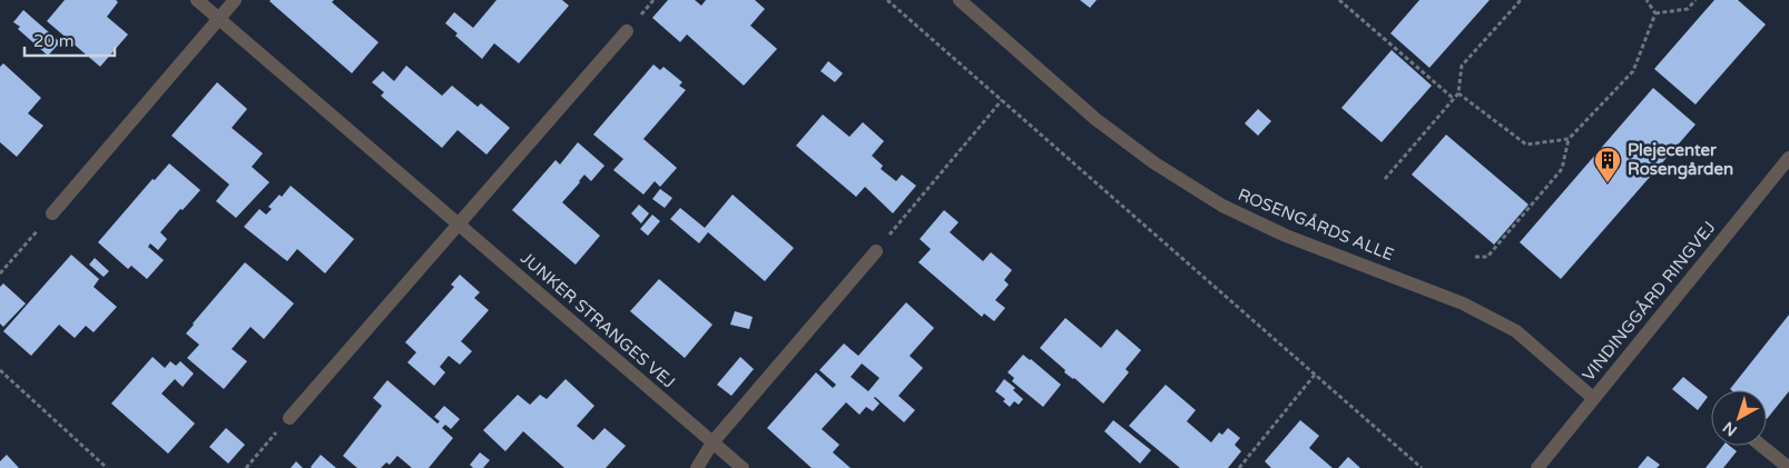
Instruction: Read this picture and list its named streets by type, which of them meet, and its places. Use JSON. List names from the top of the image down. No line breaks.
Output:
{"streets":{"street":["ROSENGÅRDS ALLE","VINDINGGÅRD RINGVEJ","JUNKER STRANGES VEJ"]},"crossings":[["ROSENGÅRDS ALLE","VINDINGGÅRD RINGVEJ"]],"places":{"building":["Plejecenter Rosengården"]},"scale_bar":"20 m","north":"bottom left"}
